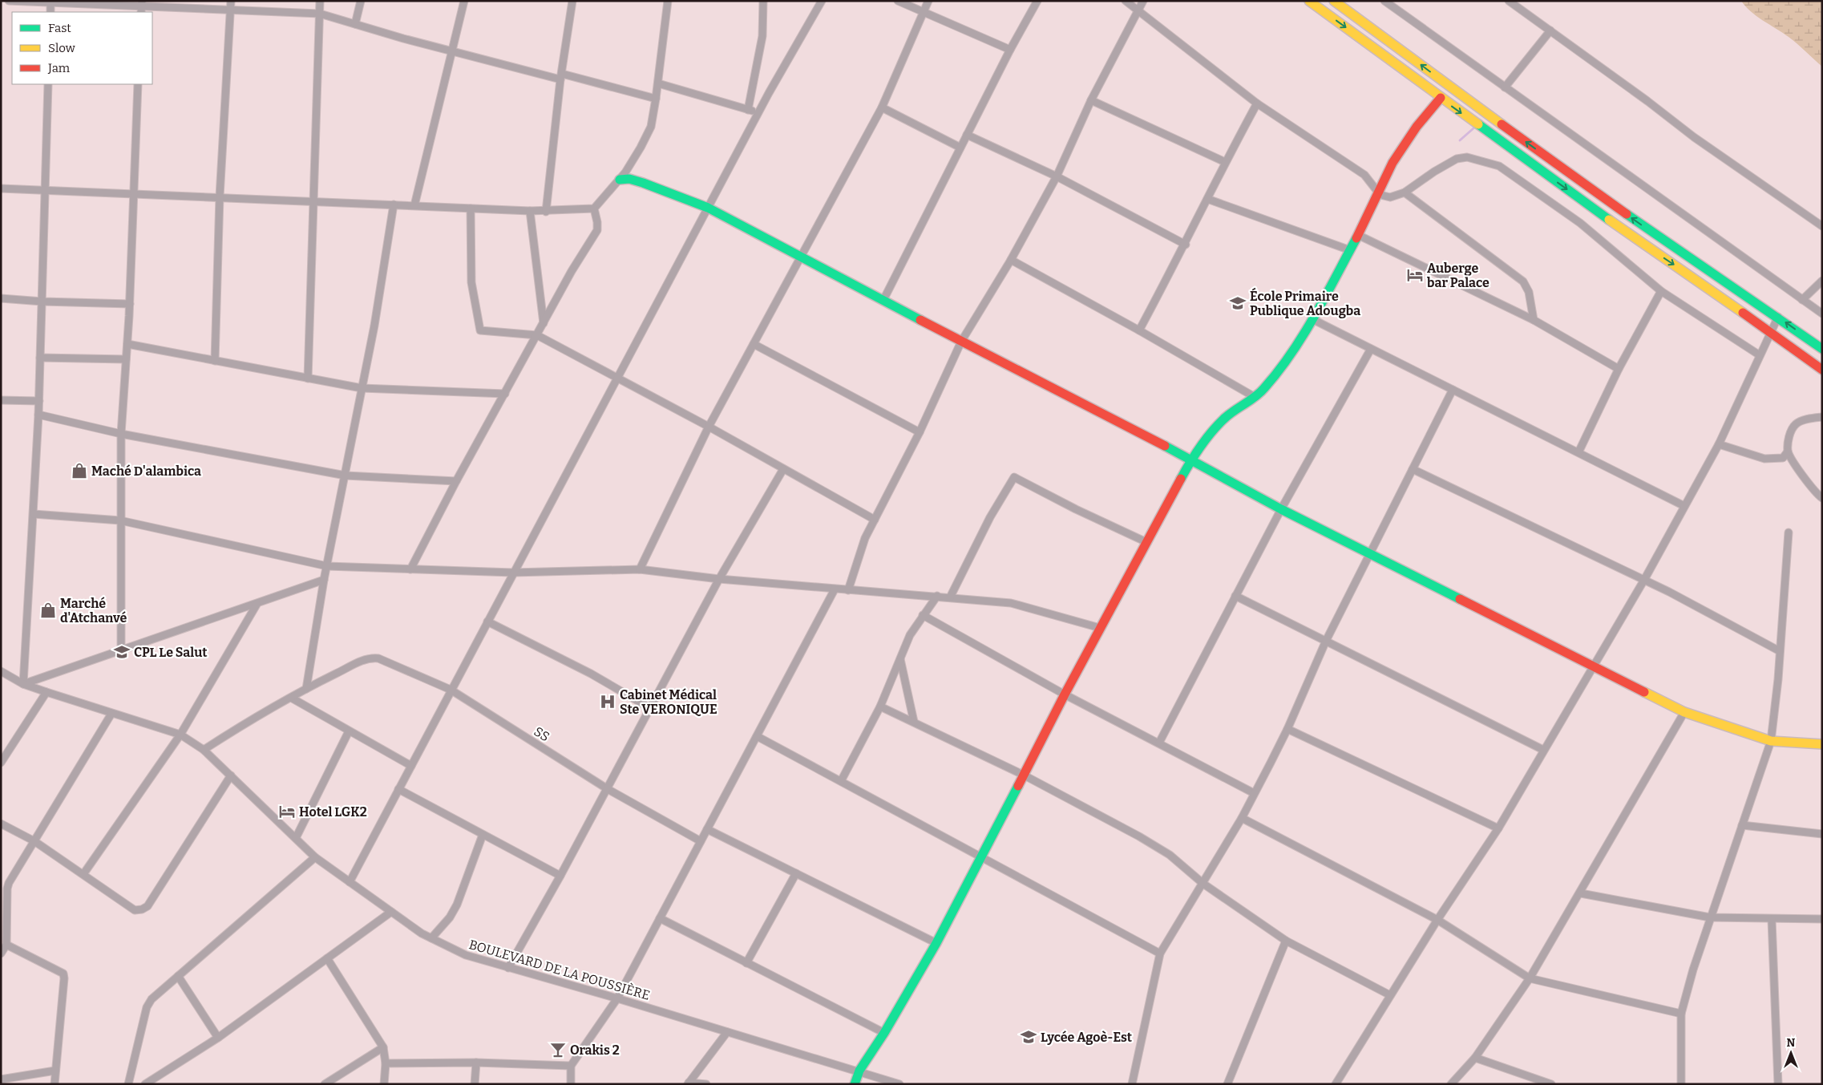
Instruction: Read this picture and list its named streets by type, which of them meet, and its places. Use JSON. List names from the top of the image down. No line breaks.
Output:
{"streets":{"street":["SS","BOULEVARD DE LA POUSSIÈRE"]},"places":{"hotel":["Auberge bar Palace","Hotel LGK2"],"school or university":["École Primaire Publique Adougba","CPL Le Salut","Lycée Agoè-Est"],"shop":["Maché D'alambica","Marché d'Atchanvé"],"hospital":["Cabinet Médical Ste VERONIQUE"],"bar":["Orakis 2"]},"legend":["Fast","Slow","Jam"],"north":"top"}
